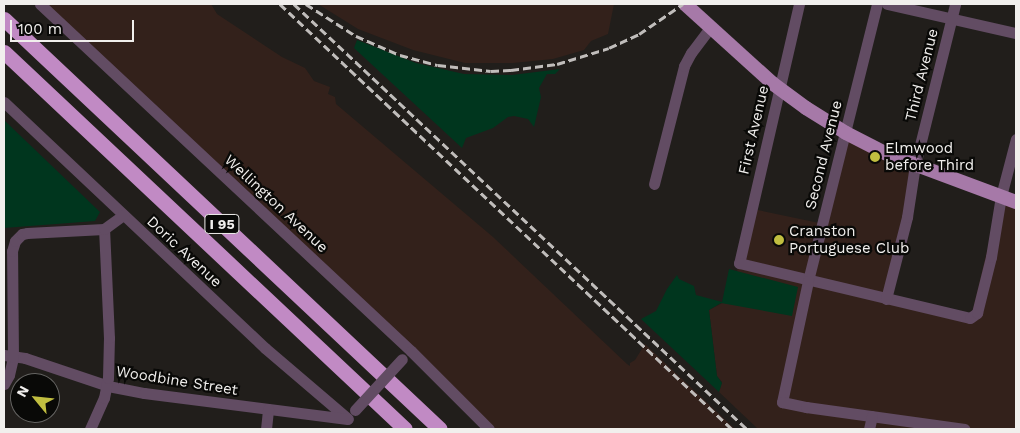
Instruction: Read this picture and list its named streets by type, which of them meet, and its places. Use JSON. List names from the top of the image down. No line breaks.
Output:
{"streets":{"highway":["I 95"],"street":["Third Avenue","First Avenue","Second Avenue","Wellington Avenue","Doric Avenue","Woodbine Street"]},"crossings":[["First Avenue","Second Avenue"],["Doric Avenue","Woodbine Street"]],"places":["Elmwood before Third","Cranston Portuguese Club"],"scale_bar":"100 m","north":"top left"}
